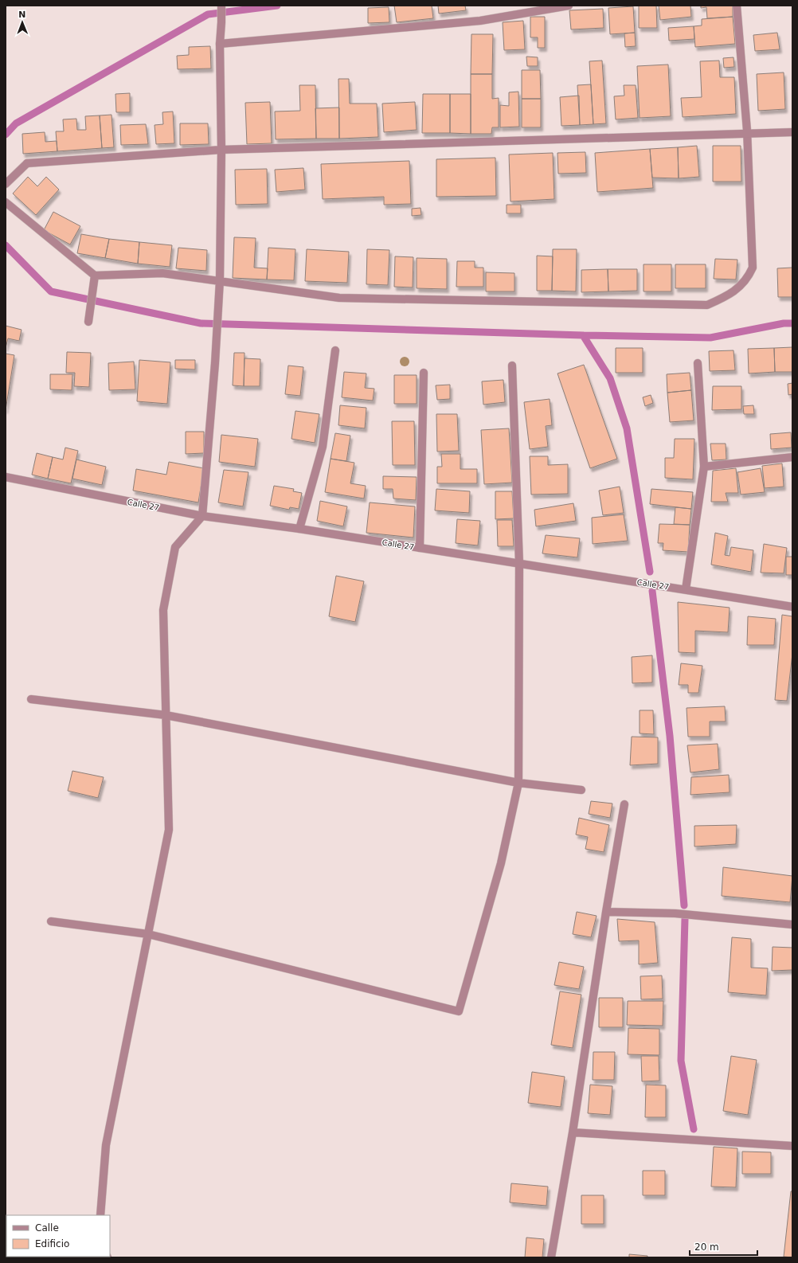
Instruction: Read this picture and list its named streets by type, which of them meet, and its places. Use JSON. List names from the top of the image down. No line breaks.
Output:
{"streets":{"street":["Calle 27"]},"legend":["Calle","Edificio"],"scale_bar":"20 m","north":"top"}
